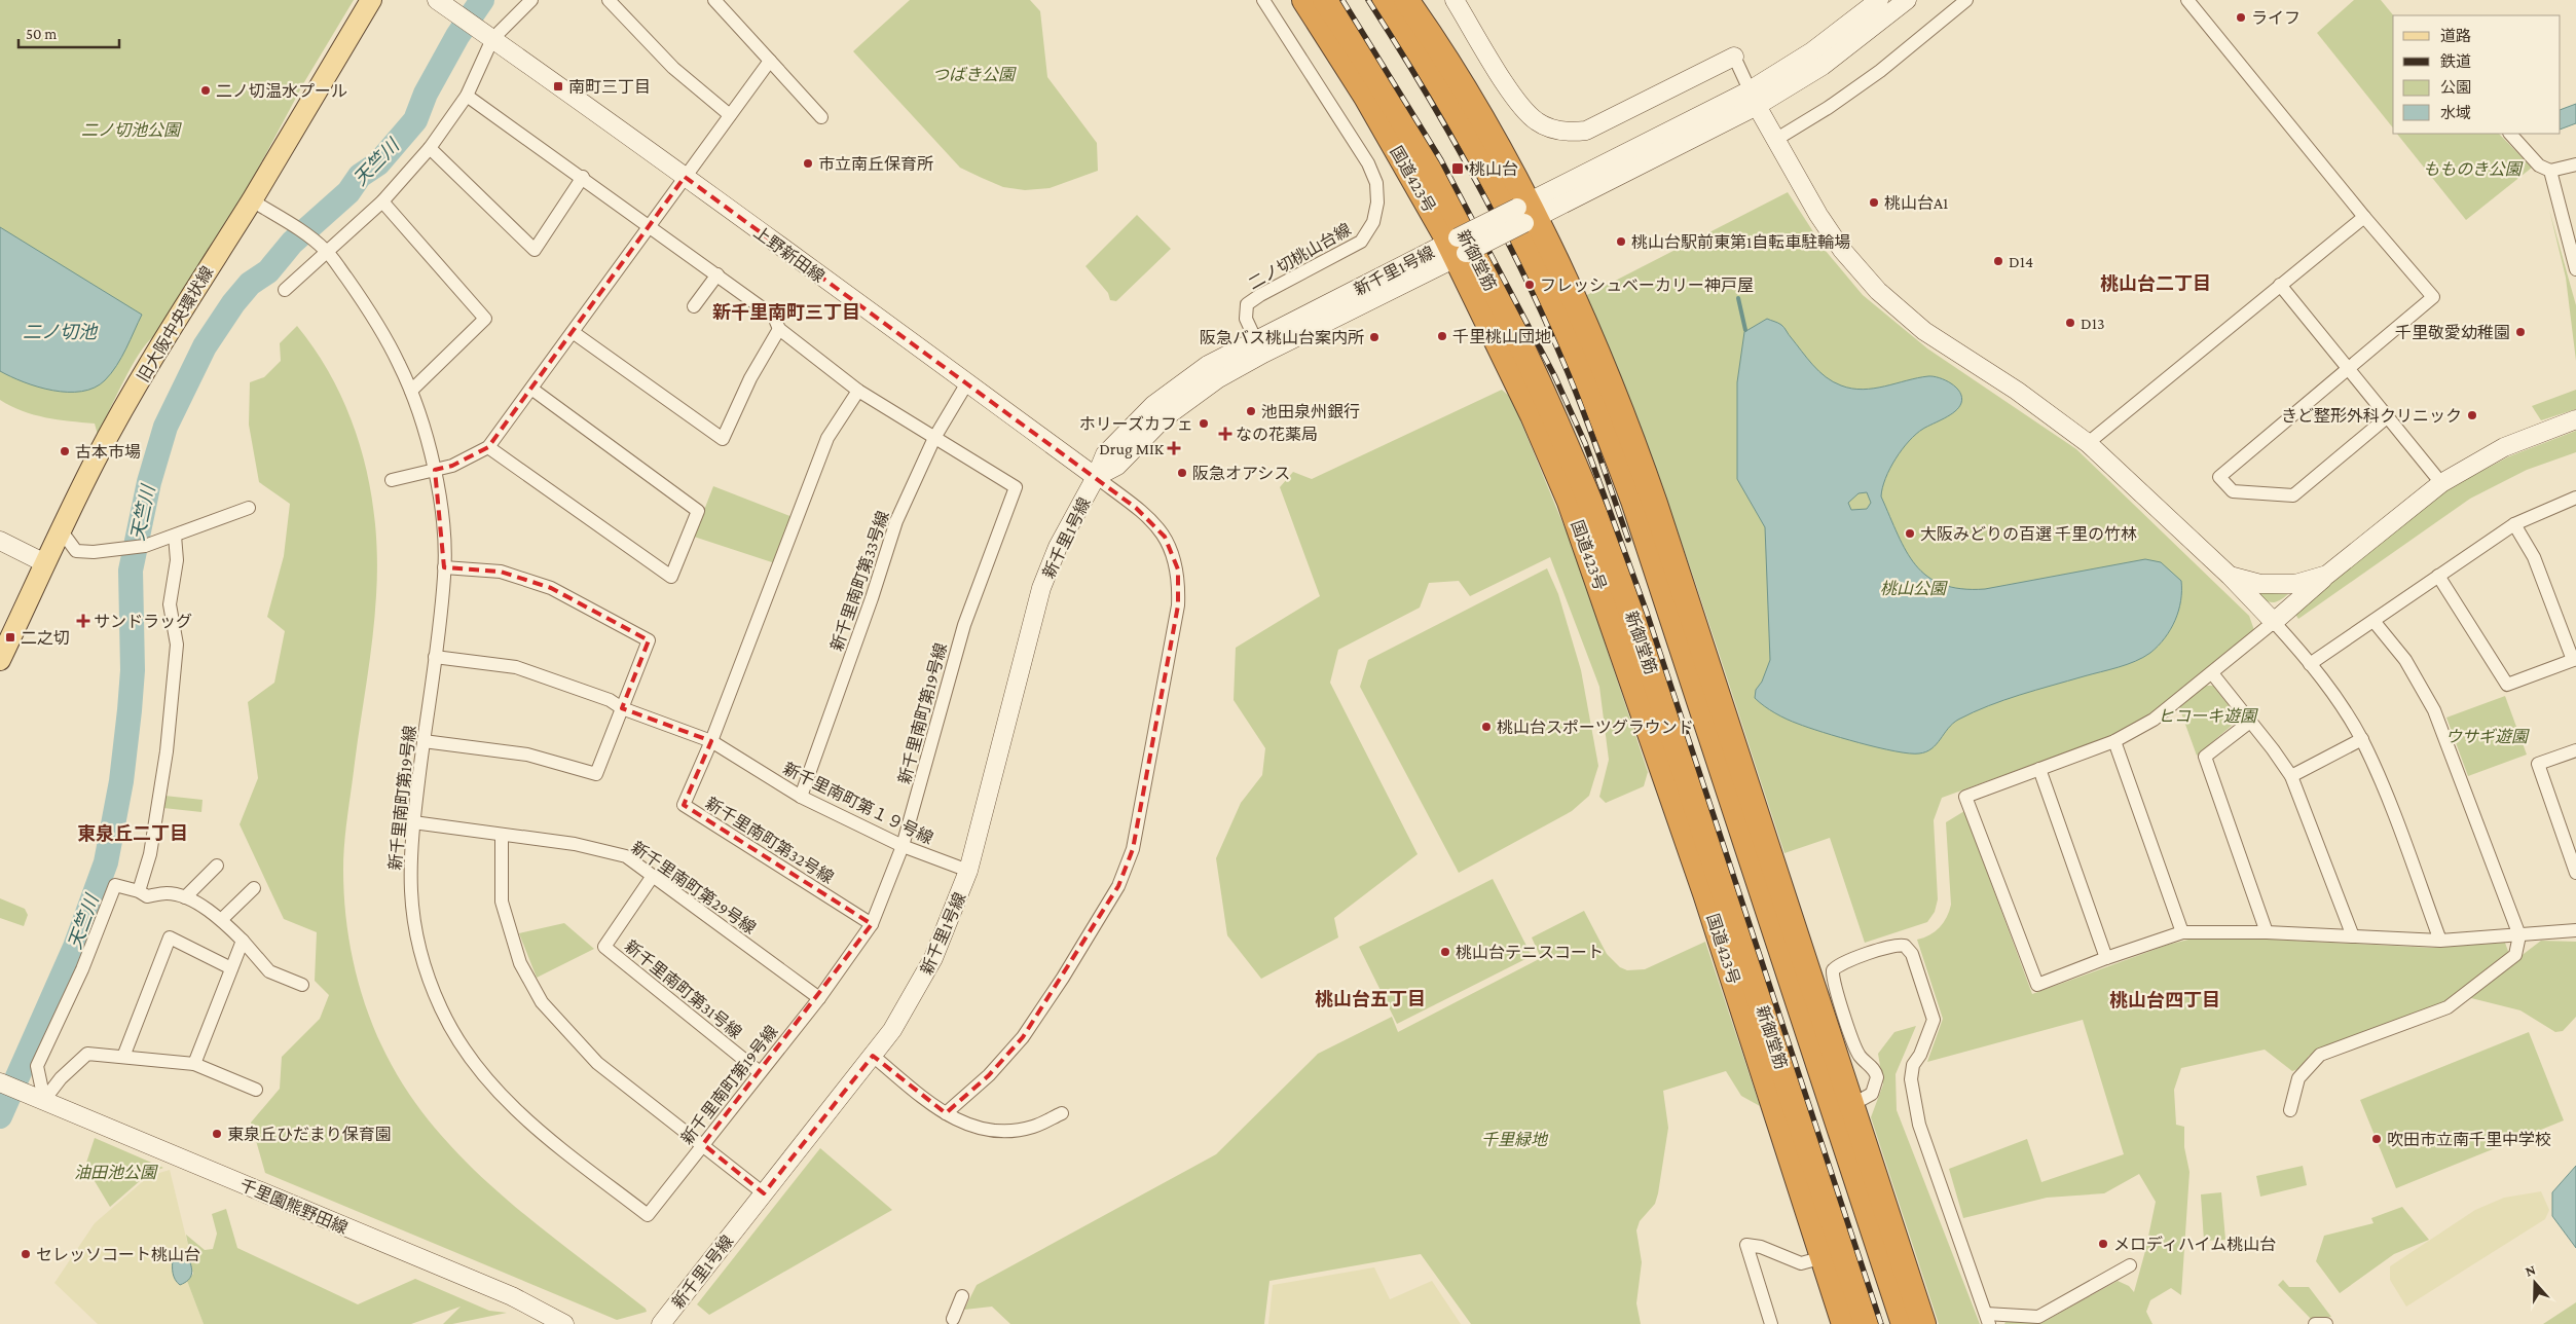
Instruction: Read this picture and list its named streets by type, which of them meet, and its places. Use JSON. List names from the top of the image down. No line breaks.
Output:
{"streets":{"highway":["国道423号","新御堂筋"],"main road":["旧大阪中央環状線"],"street":["上野新田線","二ノ切桃山台線","新千里1号線","新千里南町第33号線","新千里南町第19号線","新千里南町第１９号線","新千里南町第32号線","新千里南町第29号線","新千里南町第31号線","千里園熊野田線"]},"crossings":[["国道423号","新千里1号線"],["上野新田線","新千里1号線"],["上野新田線","新千里南町第33号線"],["二ノ切桃山台線","新千里1号線"],["新千里1号線","新千里南町第１９号線"],["新千里南町第33号線","新千里南町第19号線"],["新千里南町第33号線","新千里南町第１９号線"],["新千里南町第19号線","新千里南町第１９号線"],["新千里南町第19号線","新千里南町第32号線"],["新千里南町第19号線","新千里南町第29号線"],["新千里南町第19号線","新千里南町第31号線"],["新千里南町第１９号線","新千里南町第32号線"],["新千里南町第29号線","新千里南町第31号線"]],"districts":["桃山台二丁目","新千里南町三丁目","東泉丘二丁目","桃山台五丁目","桃山台四丁目"],"water":["天竺川","二ノ切池"],"parks":["つばき公園","二ノ切池公園","もものき公園","桃山公園","ヒコーキ遊園","ウサギ遊園","千里緑地","油田池公園"],"places":{"other":["ライフ","二ノ切温水プール","市立南丘保育所","桃山台A1","桃山台駅前東第1自転車駐輪場","D14","フレッシュベーカリー神戸屋","D13","千里敬愛幼稚園","千里桃山団地","阪急バス桃山台案内所","池田泉州銀行","きど整形外科クリニック","ホリーズカフェ","古本市場","阪急オアシス","大阪みどりの百選 千里の竹林","桃山台スポーツグラウンド","桃山台テニスコート","東泉丘ひだまり保育園","吹田市立南千里中学校","メロディハイム桃山台","セレッソコート桃山台"],"transit":["南町三丁目","桃山台","二之切"],"health":["なの花薬局","Drug MIK","サンドラッグ"]},"legend":["道路","鉄道","公園","水域"],"scale_bar":"50 m","north":"top"}
